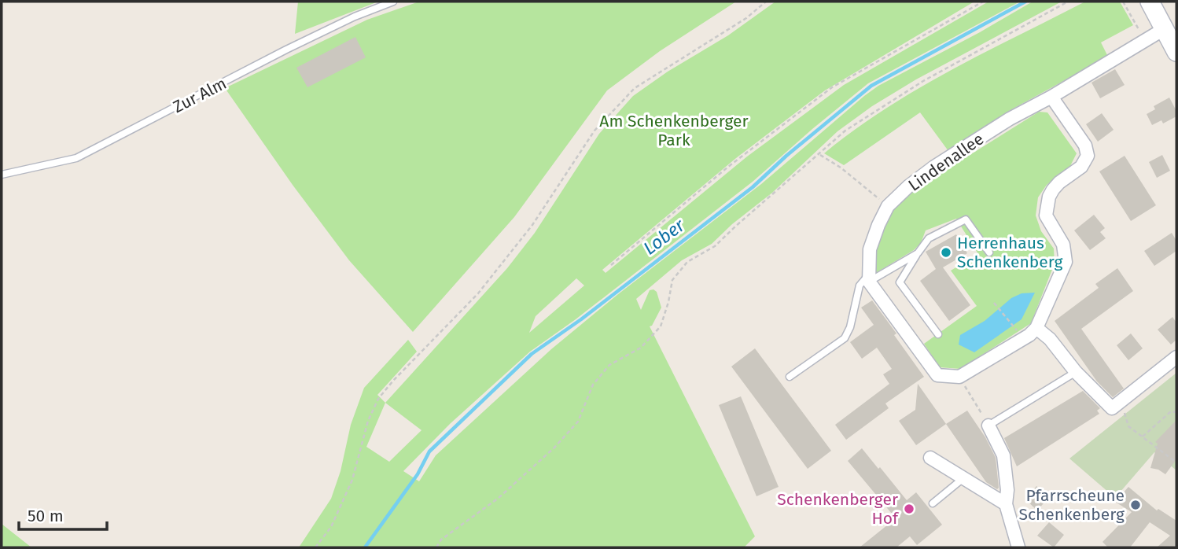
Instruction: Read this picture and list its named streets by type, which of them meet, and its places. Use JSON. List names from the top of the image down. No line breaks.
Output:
{"streets":{"street":["Lindenallee"],"lane":["Zur Alm"]},"water":["Lober"],"parks":["Am Schenkenberger Park"],"places":["Herrenhaus Schenkenberg","Pfarrscheune Schenkenberg","Schenkenberger Hof"],"scale_bar":"50 m"}
